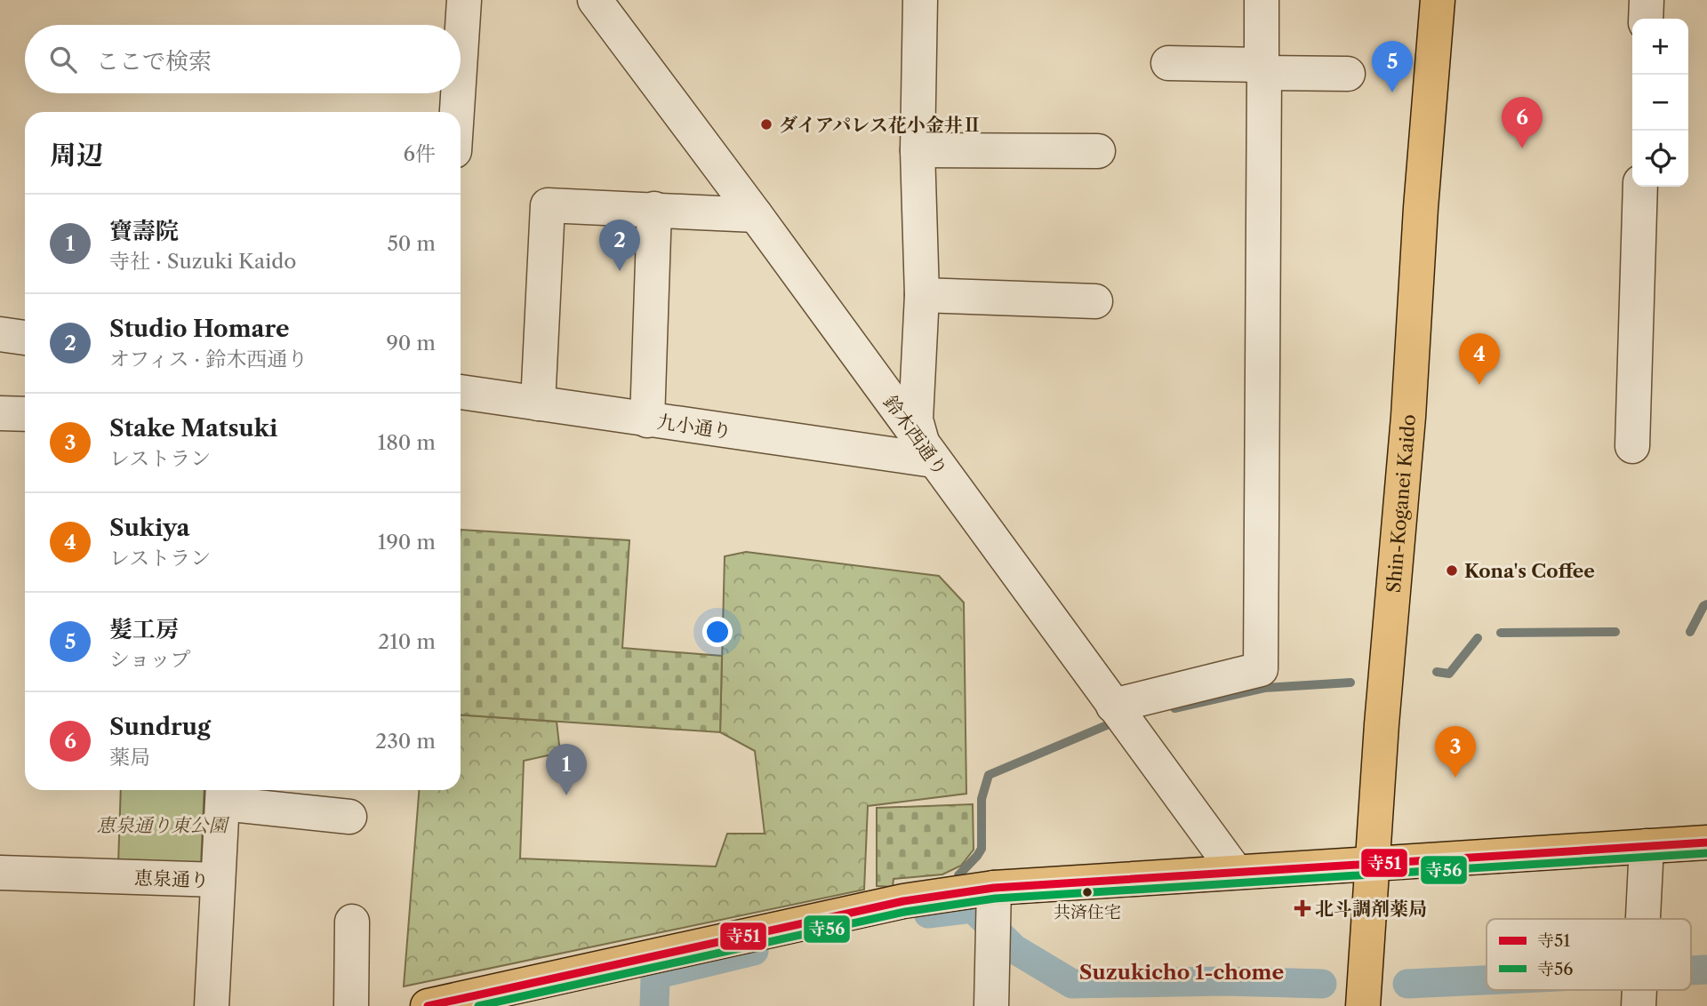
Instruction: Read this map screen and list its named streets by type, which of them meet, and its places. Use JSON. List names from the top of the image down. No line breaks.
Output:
{"streets":{"main road":["Shin-Koganei Kaido"],"street":["九小通り","鈴木西通り","恵泉通り"]},"crossings":[["九小通り","鈴木西通り"]],"districts":["Suzukicho 1-chome"],"parks":["恵泉通り東公園"],"places":{"other":["ダイアパレス花小金井Ⅱ","Kona's Coffee","共済住宅"],"health":["北斗調剤薬局"]},"lines":["transit line 寺51","transit line 寺56"],"legend":["寺51","寺56"],"page":{"map_buttons":["+","−"],"search":"ここで検索","pins":["5","6","2","4","3","1"],"heading":["周辺","6件"],"list":[{"mark":"1","name":"寶壽院","note":"寺社 · Suzuki Kaido","value":"50 m"},{"mark":"2","name":"Studio Homare","note":"オフィス · 鈴木西通り","value":"90 m"},{"mark":"3","name":"Stake Matsuki","note":"レストラン","value":"180 m"},{"mark":"4","name":"Sukiya","note":"レストラン","value":"190 m"},{"mark":"5","name":"髪工房","note":"ショップ","value":"210 m"},{"mark":"6","name":"Sundrug","note":"薬局","value":"230 m"}]}}
